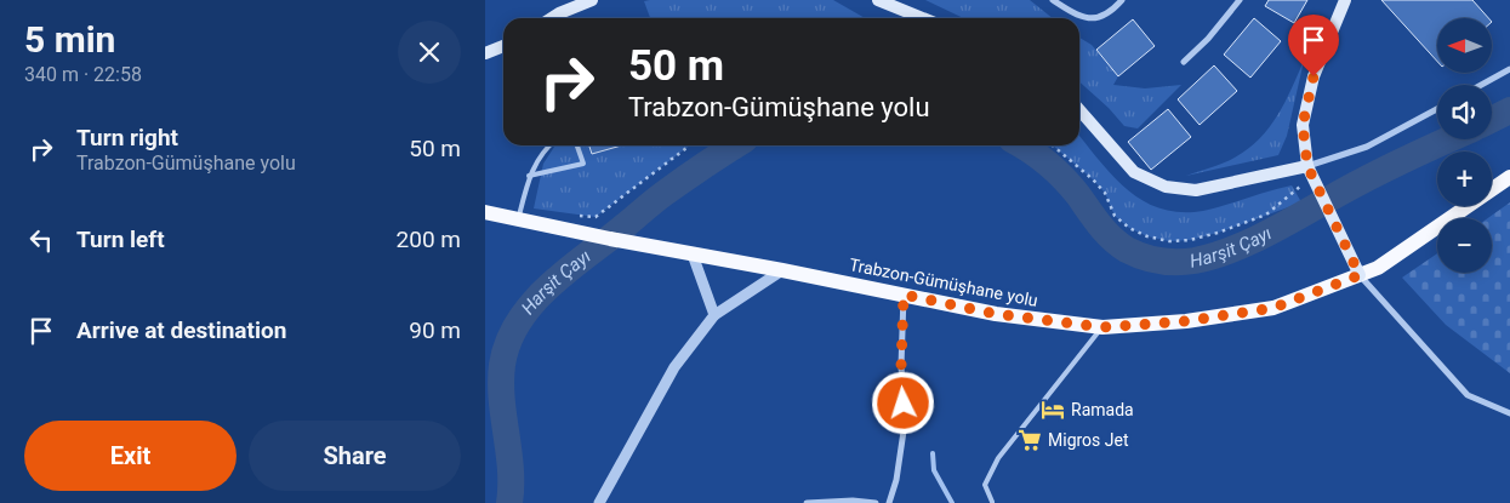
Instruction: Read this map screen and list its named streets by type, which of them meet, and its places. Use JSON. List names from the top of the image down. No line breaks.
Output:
{"streets":{"main road":["Trabzon-Gümüşhane yolu"]},"water":["Harşit Çayı"],"places":{"hotel":["Ramada"],"supermarket":["Migros Jet"]},"north":"left","page":{"heading":["5 min","340 m · 22:58"],"map_buttons":["+","−"],"turn":["50 m","Trabzon-Gümüşhane yolu"],"list":[{"name":"Turn right","note":"Trabzon-Gümüşhane yolu","value":"50 m"},{"name":"Turn left","value":"200 m"},{"name":"Arrive at destination","value":"90 m"}],"buttons":["Exit","Share"]}}
